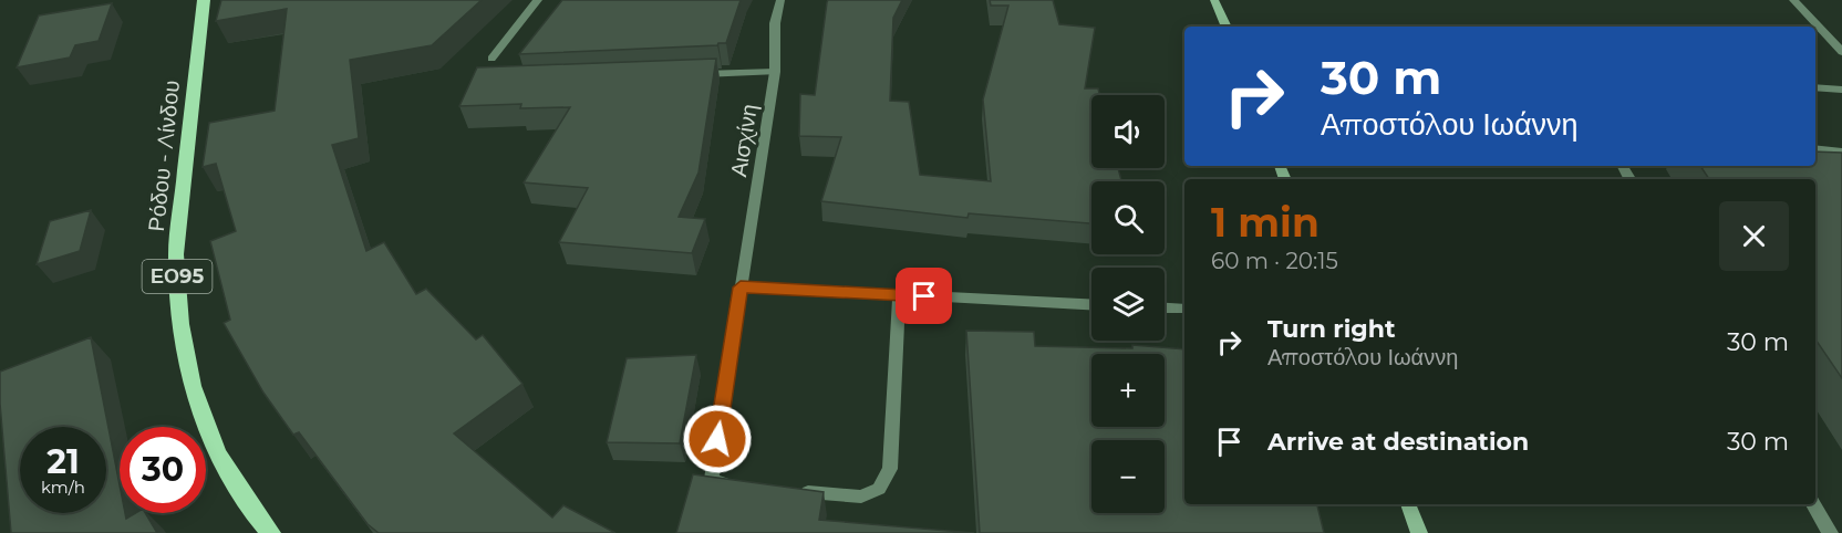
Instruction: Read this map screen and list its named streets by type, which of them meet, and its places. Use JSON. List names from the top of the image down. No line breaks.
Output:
{"streets":{"main road":["Ρόδου - Λίνδου","ΕΟ95"],"street":["Αισχίνη"]},"page":{"turn":["30 m","Αποστόλου Ιωάννη"],"map_buttons":["+","−"],"heading":["1 min","60 m · 20:15"],"list":[{"name":"Turn right","note":"Αποστόλου Ιωάννη","value":"30 m"},{"name":"Arrive at destination","value":"30 m"}],"speed":"21 km/h","limit":"30"}}
